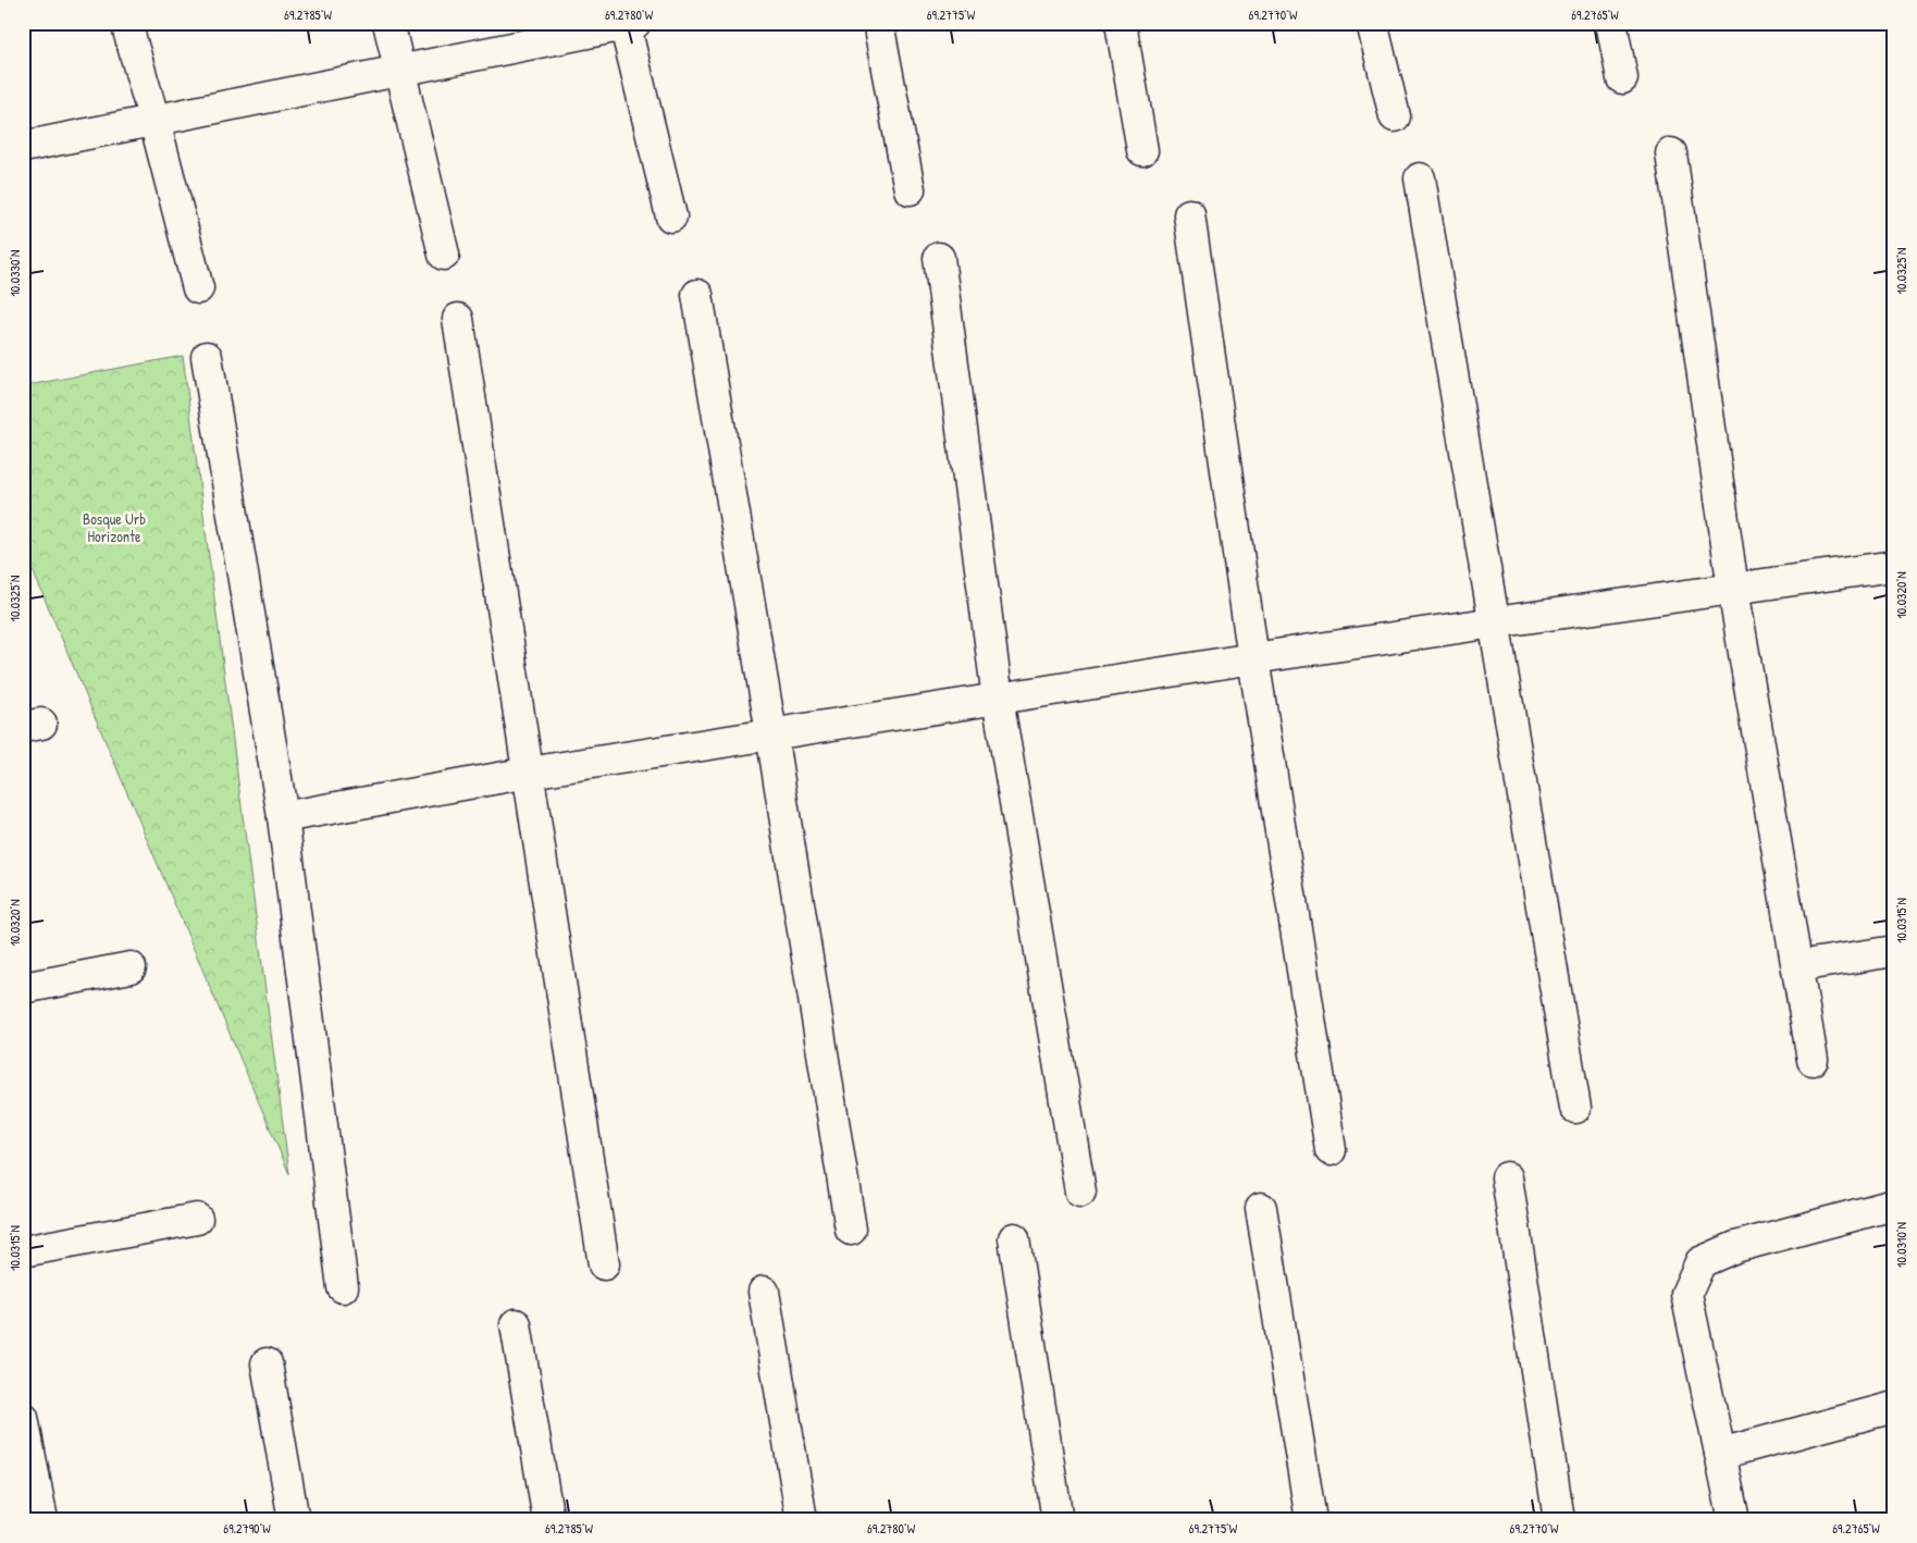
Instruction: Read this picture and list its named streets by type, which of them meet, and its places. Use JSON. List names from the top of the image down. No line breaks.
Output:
{"parks":["Bosque Urb Horizonte"],"coordinates":["69.2785°W","69.2780°W","69.2775°W","69.2770°W","69.2765°W","10.0325°N","10.0330°N","10.0320°N","10.0315°N","10.0310°N","69.2790°W"]}
